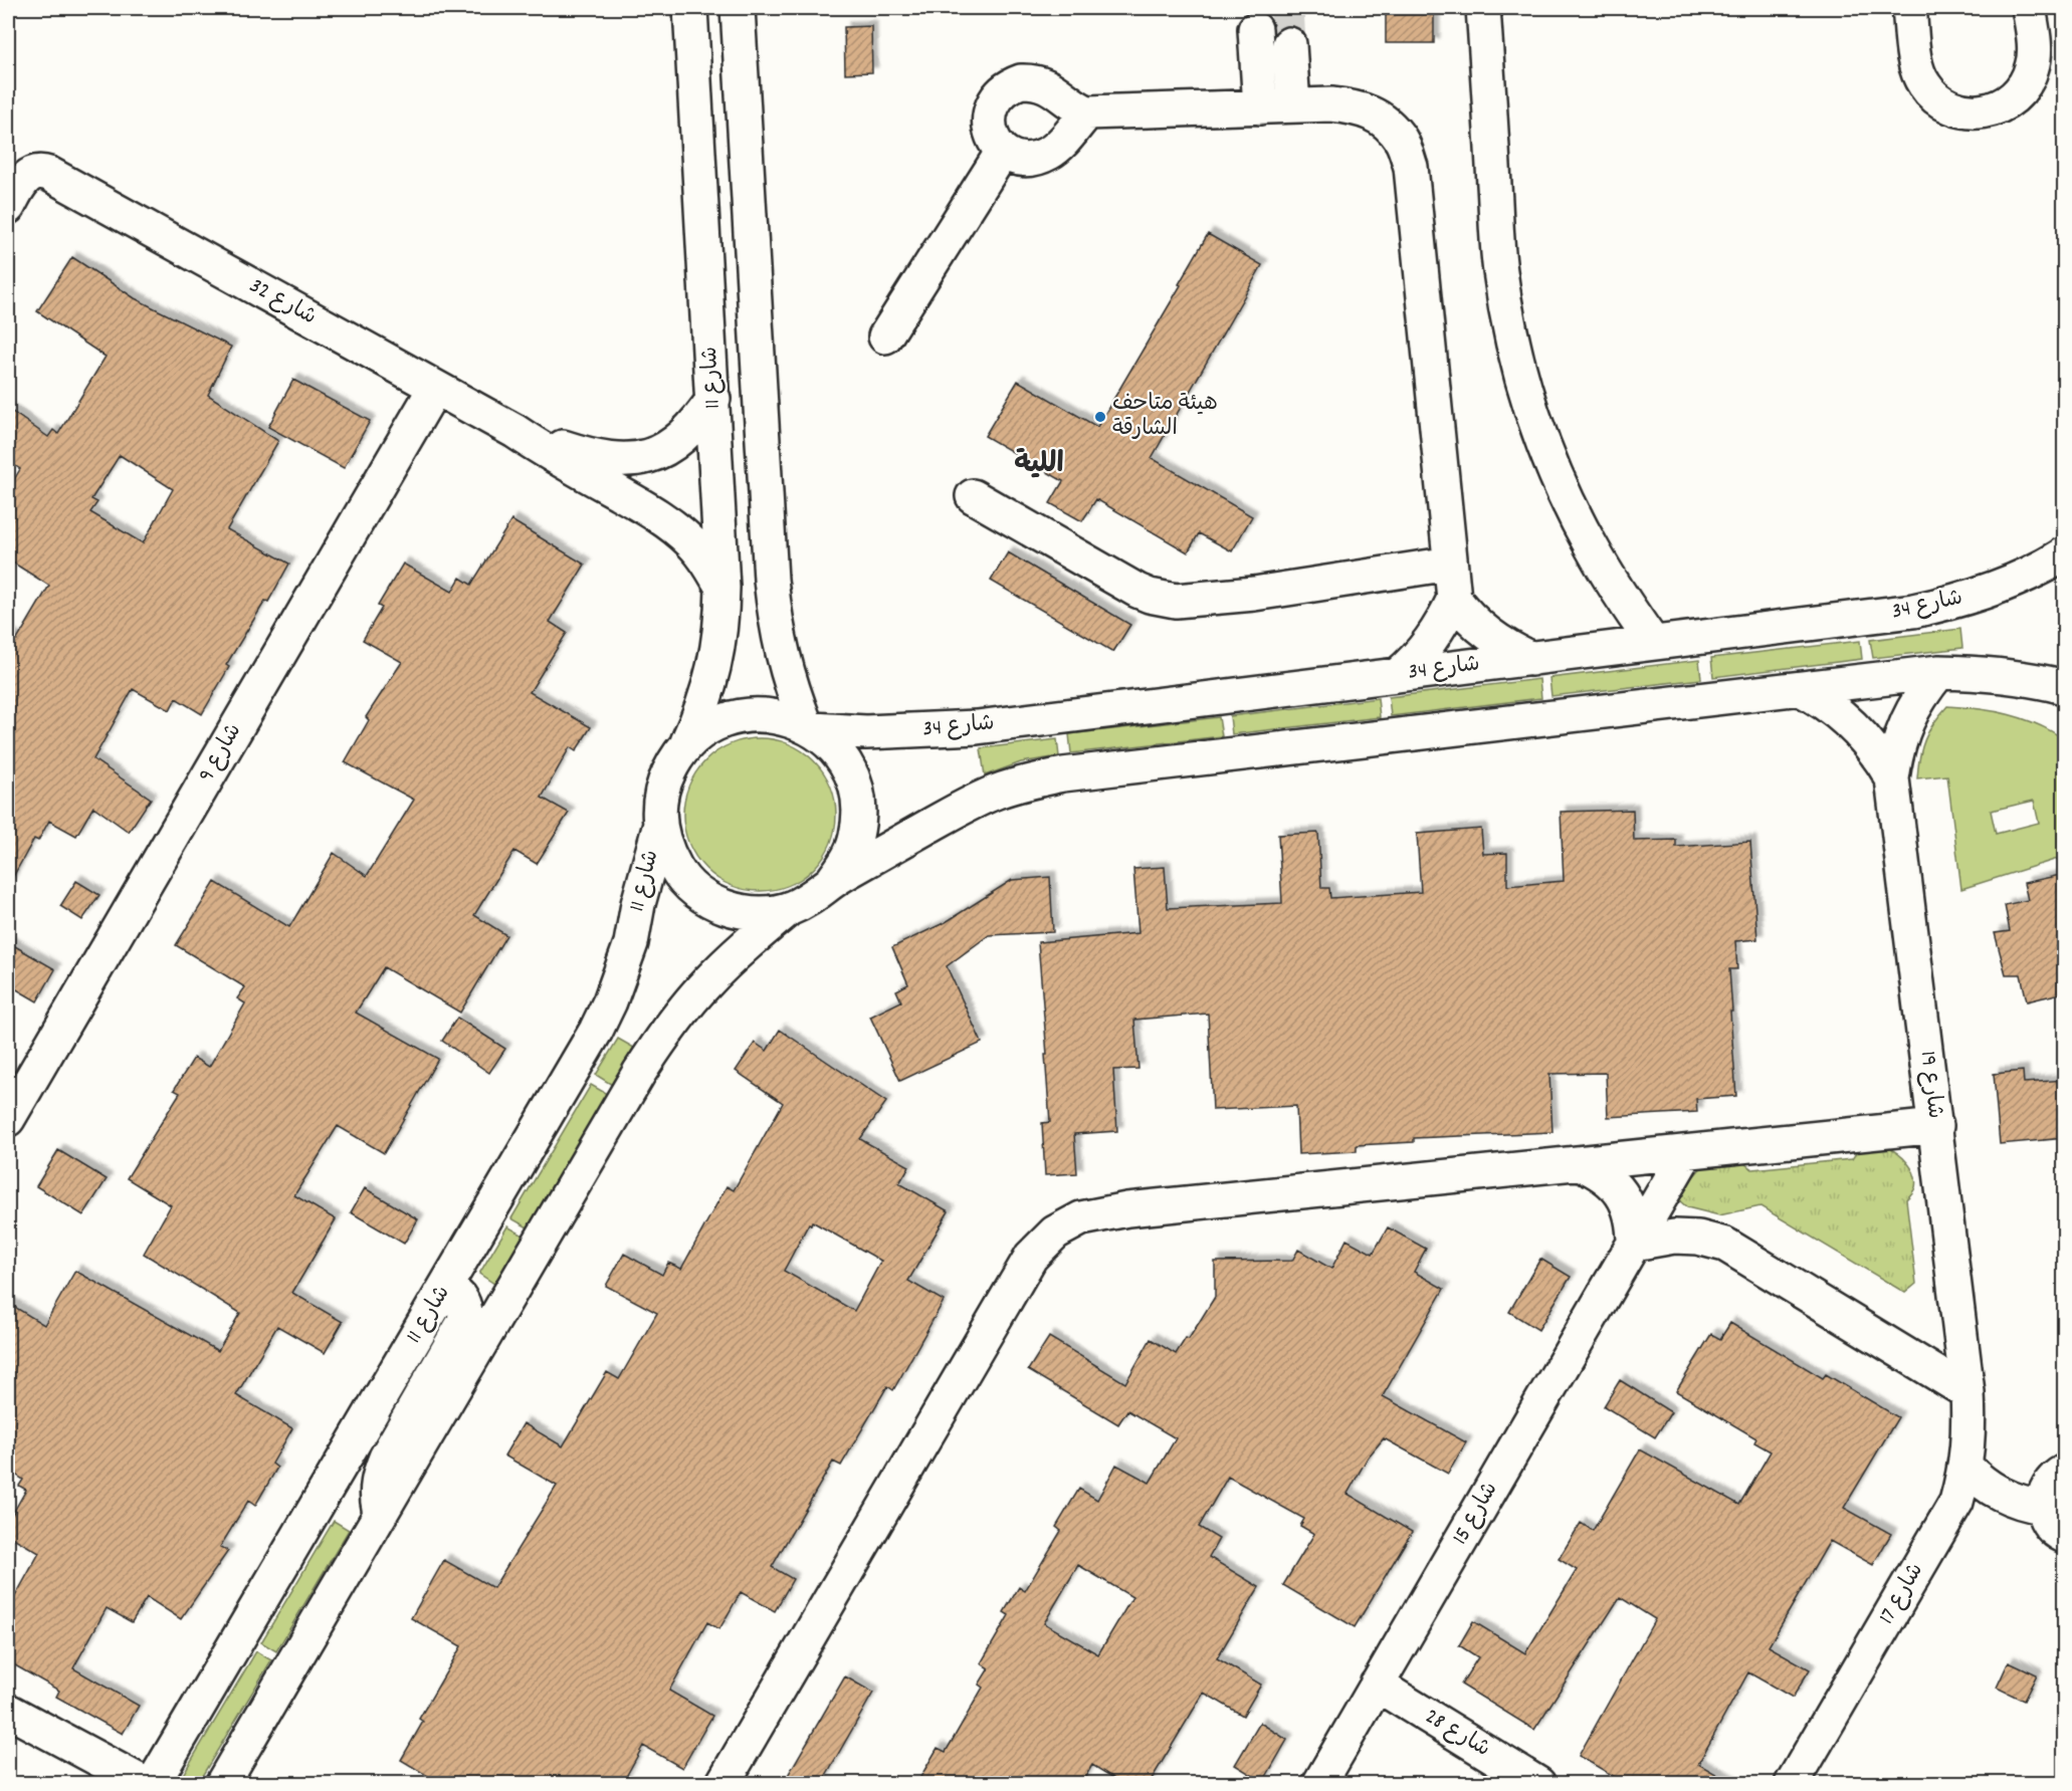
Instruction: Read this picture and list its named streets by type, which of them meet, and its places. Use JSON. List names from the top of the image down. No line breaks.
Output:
{"streets":{"street":["شارع 32","شارع 11","شارع 34","شارع 9","شارع 19","شارع 15","شارع 17","شارع 28"]},"crossings":[["شارع 32","شارع 11"],["شارع 32","شارع 9"],["شارع 11","شارع 34"],["شارع 19","شارع 17"],["شارع 15","شارع 28"]],"districts":["اللية"],"places":["هيئة متاحف الشارقة"]}
